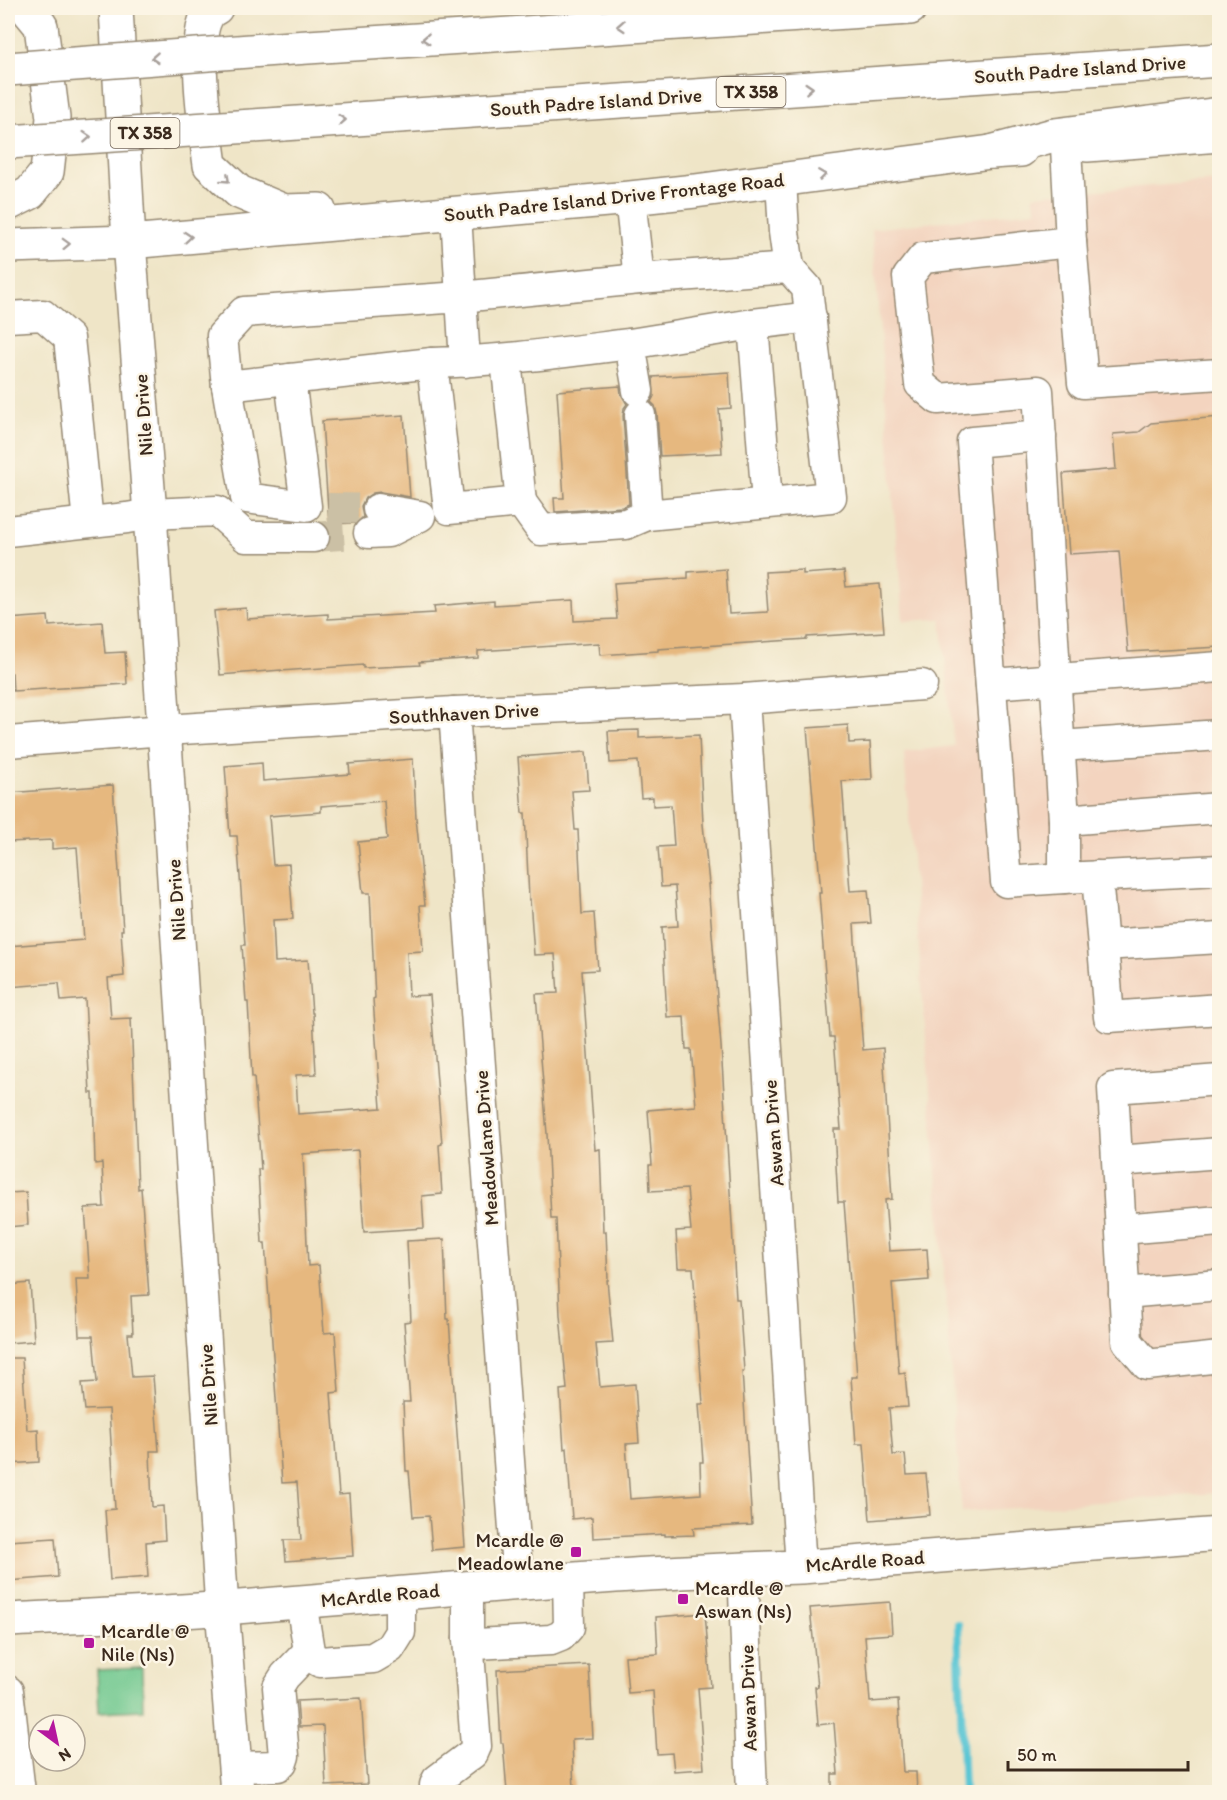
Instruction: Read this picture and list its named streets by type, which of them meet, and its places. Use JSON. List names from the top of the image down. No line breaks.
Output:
{"streets":{"main road":["South Padre Island Drive","TX 358","South Padre Island Drive Frontage Road","Nile Drive","McArdle Road"],"street":["Southhaven Drive","Aswan Drive","Meadowlane Drive"]},"crossings":[["South Padre Island Drive Frontage Road","Nile Drive"],["Nile Drive","Southhaven Drive"],["Nile Drive","McArdle Road"],["Southhaven Drive","Aswan Drive"],["Southhaven Drive","Meadowlane Drive"],["Aswan Drive","McArdle Road"],["Meadowlane Drive","McArdle Road"]],"places":{"transit":["Mcardle @ Meadowlane","Mcardle @ Aswan (Ns)","Mcardle @ Nile (Ns)"]},"scale_bar":"50 m","north":"bottom right"}
